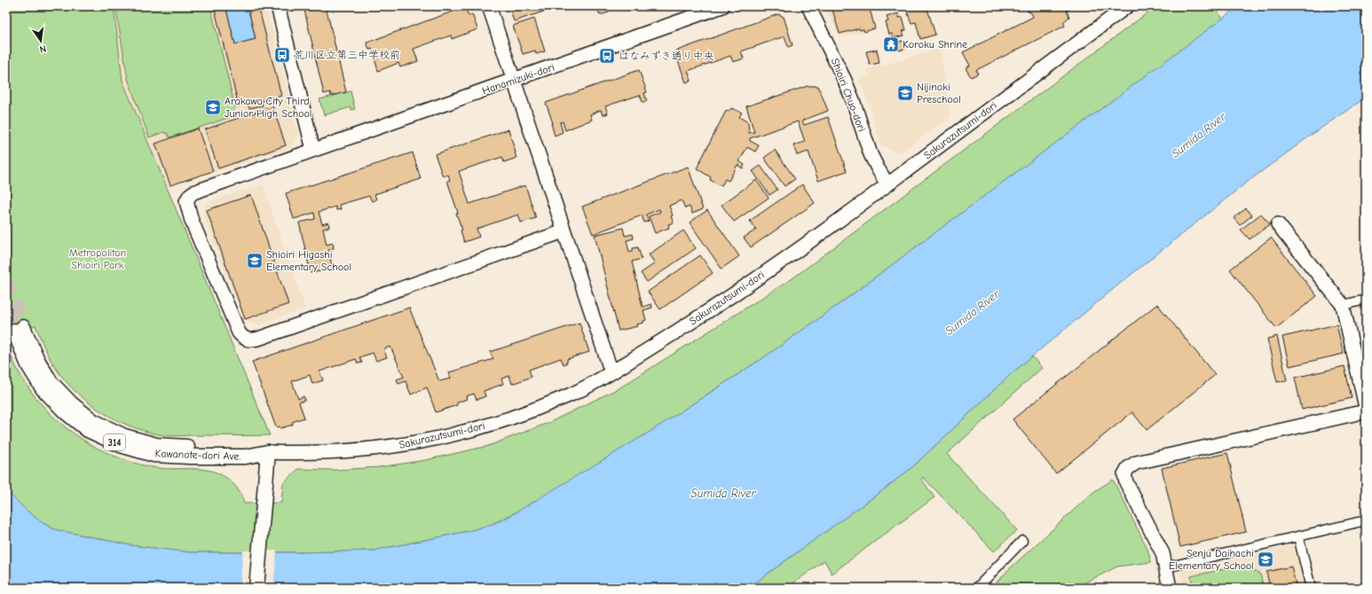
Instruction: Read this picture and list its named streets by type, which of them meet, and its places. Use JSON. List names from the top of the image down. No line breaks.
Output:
{"streets":{"main road":["314","Kawanote-dori Ave."],"street":["Hanamizuki-dori","Shioiri Chuo-dori","Sakurazutsumi-dori"]},"crossings":[["Shioiri Chuo-dori","Sakurazutsumi-dori"],["Sakurazutsumi-dori","Kawanote-dori Ave."]],"water":["Sumida River"],"parks":["Metropolitan Shioiri Park"],"places":{"temple":["Koroku Shrine"],"bus stop":["荒川区立第三中学校前","はなみずき通り中央"],"school or university":["Nijinoki Preschool","Arakawa City Third Junior High School","Shioiri Higashi Elementary School","Senju Daihachi Elementary School"]},"north":"bottom"}
